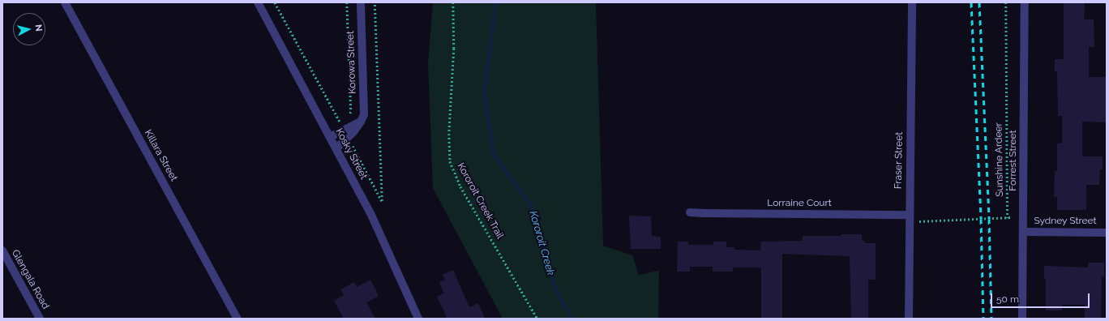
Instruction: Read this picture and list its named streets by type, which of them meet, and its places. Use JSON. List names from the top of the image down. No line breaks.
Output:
{"streets":{"street":["Korowa Street","Kosky Street","Killara Street","Fraser Street","Forrest Street","Lorraine Court","Sydney Street","Glengala Road"],"path":["Sunshine Ardeer","Kororoit Creek Trail"]},"crossings":[["Korowa Street","Kosky Street"],["Sunshine Ardeer","Fraser Street"],["Sunshine Ardeer","Lorraine Court"],["Fraser Street","Lorraine Court"],["Forrest Street","Sydney Street"]],"water":["Kororoit Creek"],"scale_bar":"50 m","north":"right"}
